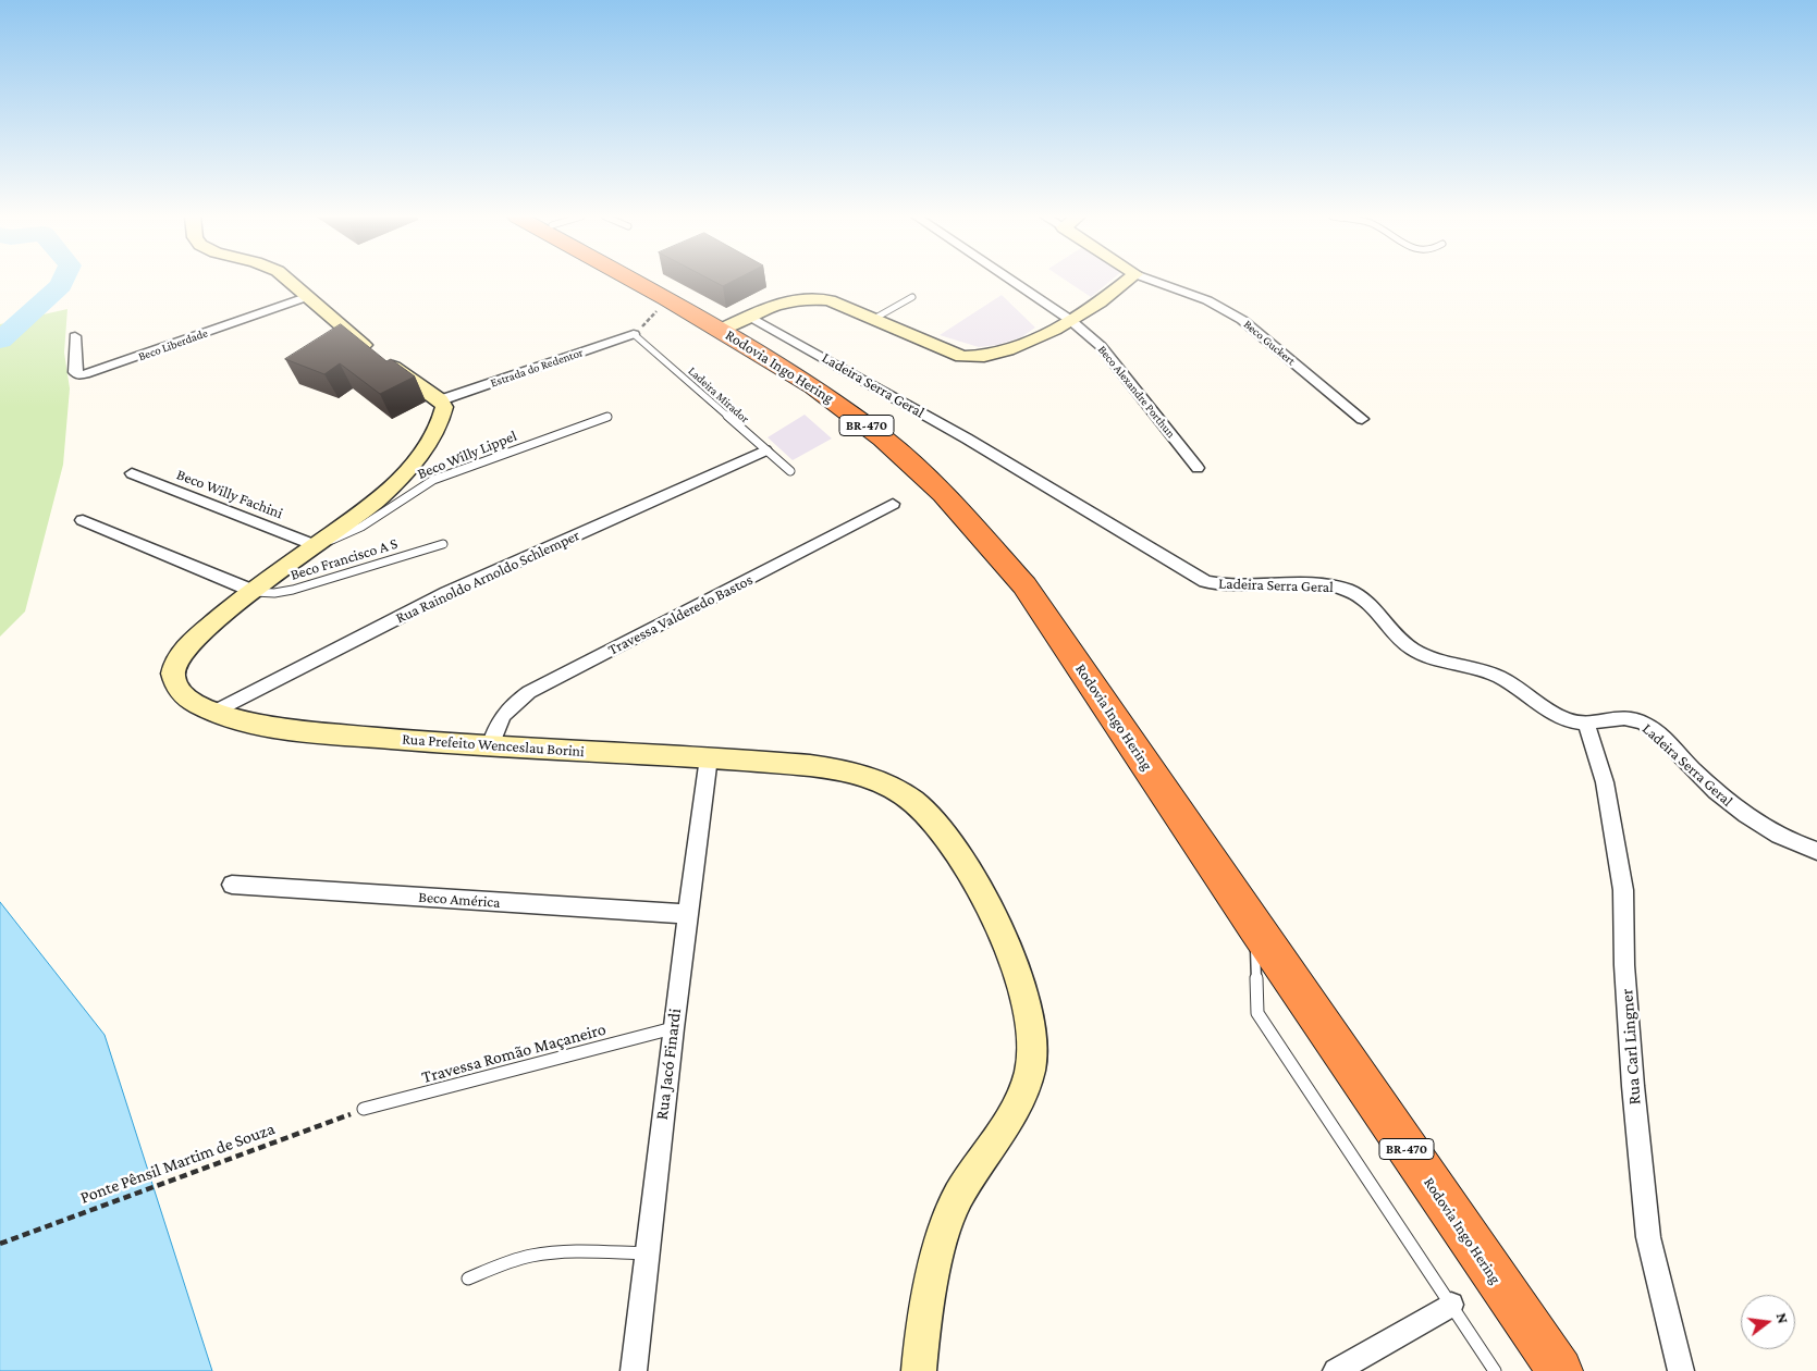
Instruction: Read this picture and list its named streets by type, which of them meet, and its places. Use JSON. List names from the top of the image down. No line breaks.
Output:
{"streets":{"highway":["Rodovia Ingo Hering","BR-470"],"street":["Beco Guckert","Beco Liberdade","Estrada do Redentor","Ladeira Serra Geral","Beco Alexandre Porthun","Beco Willy Fachini","Rua Rainoldo Arnoldo Schlemper","Travessa Valderedo Bastos","Rua Prefeito Wenceslau Borini","Beco América","Rua Carl Lingner","Rua Jacó Finardi"],"lane":["Ladeira Mirador","Beco Willy Lippel","Beco Francisco A S","Travessa Romão Maçaneiro"],"path":["Ponte Pênsil Martim de Souza"]},"crossings":[["Estrada do Redentor","Ladeira Mirador"],["Estrada do Redentor","Rua Prefeito Wenceslau Borini"],["Ladeira Serra Geral","Rua Carl Lingner"],["Ladeira Mirador","Rua Rainoldo Arnoldo Schlemper"],["Beco Willy Lippel","Beco Willy Fachini"],["Beco Willy Lippel","Rua Prefeito Wenceslau Borini"],["Beco Willy Fachini","Rua Prefeito Wenceslau Borini"],["Beco Francisco A S","Rua Prefeito Wenceslau Borini"],["Rua Rainoldo Arnoldo Schlemper","Rua Prefeito Wenceslau Borini"],["Travessa Valderedo Bastos","Rua Prefeito Wenceslau Borini"],["Rua Prefeito Wenceslau Borini","Rua Jacó Finardi"],["Beco América","Rua Jacó Finardi"],["Travessa Romão Maçaneiro","Rua Jacó Finardi"],["Travessa Romão Maçaneiro","Ponte Pênsil Martim de Souza"]],"north":"right"}
